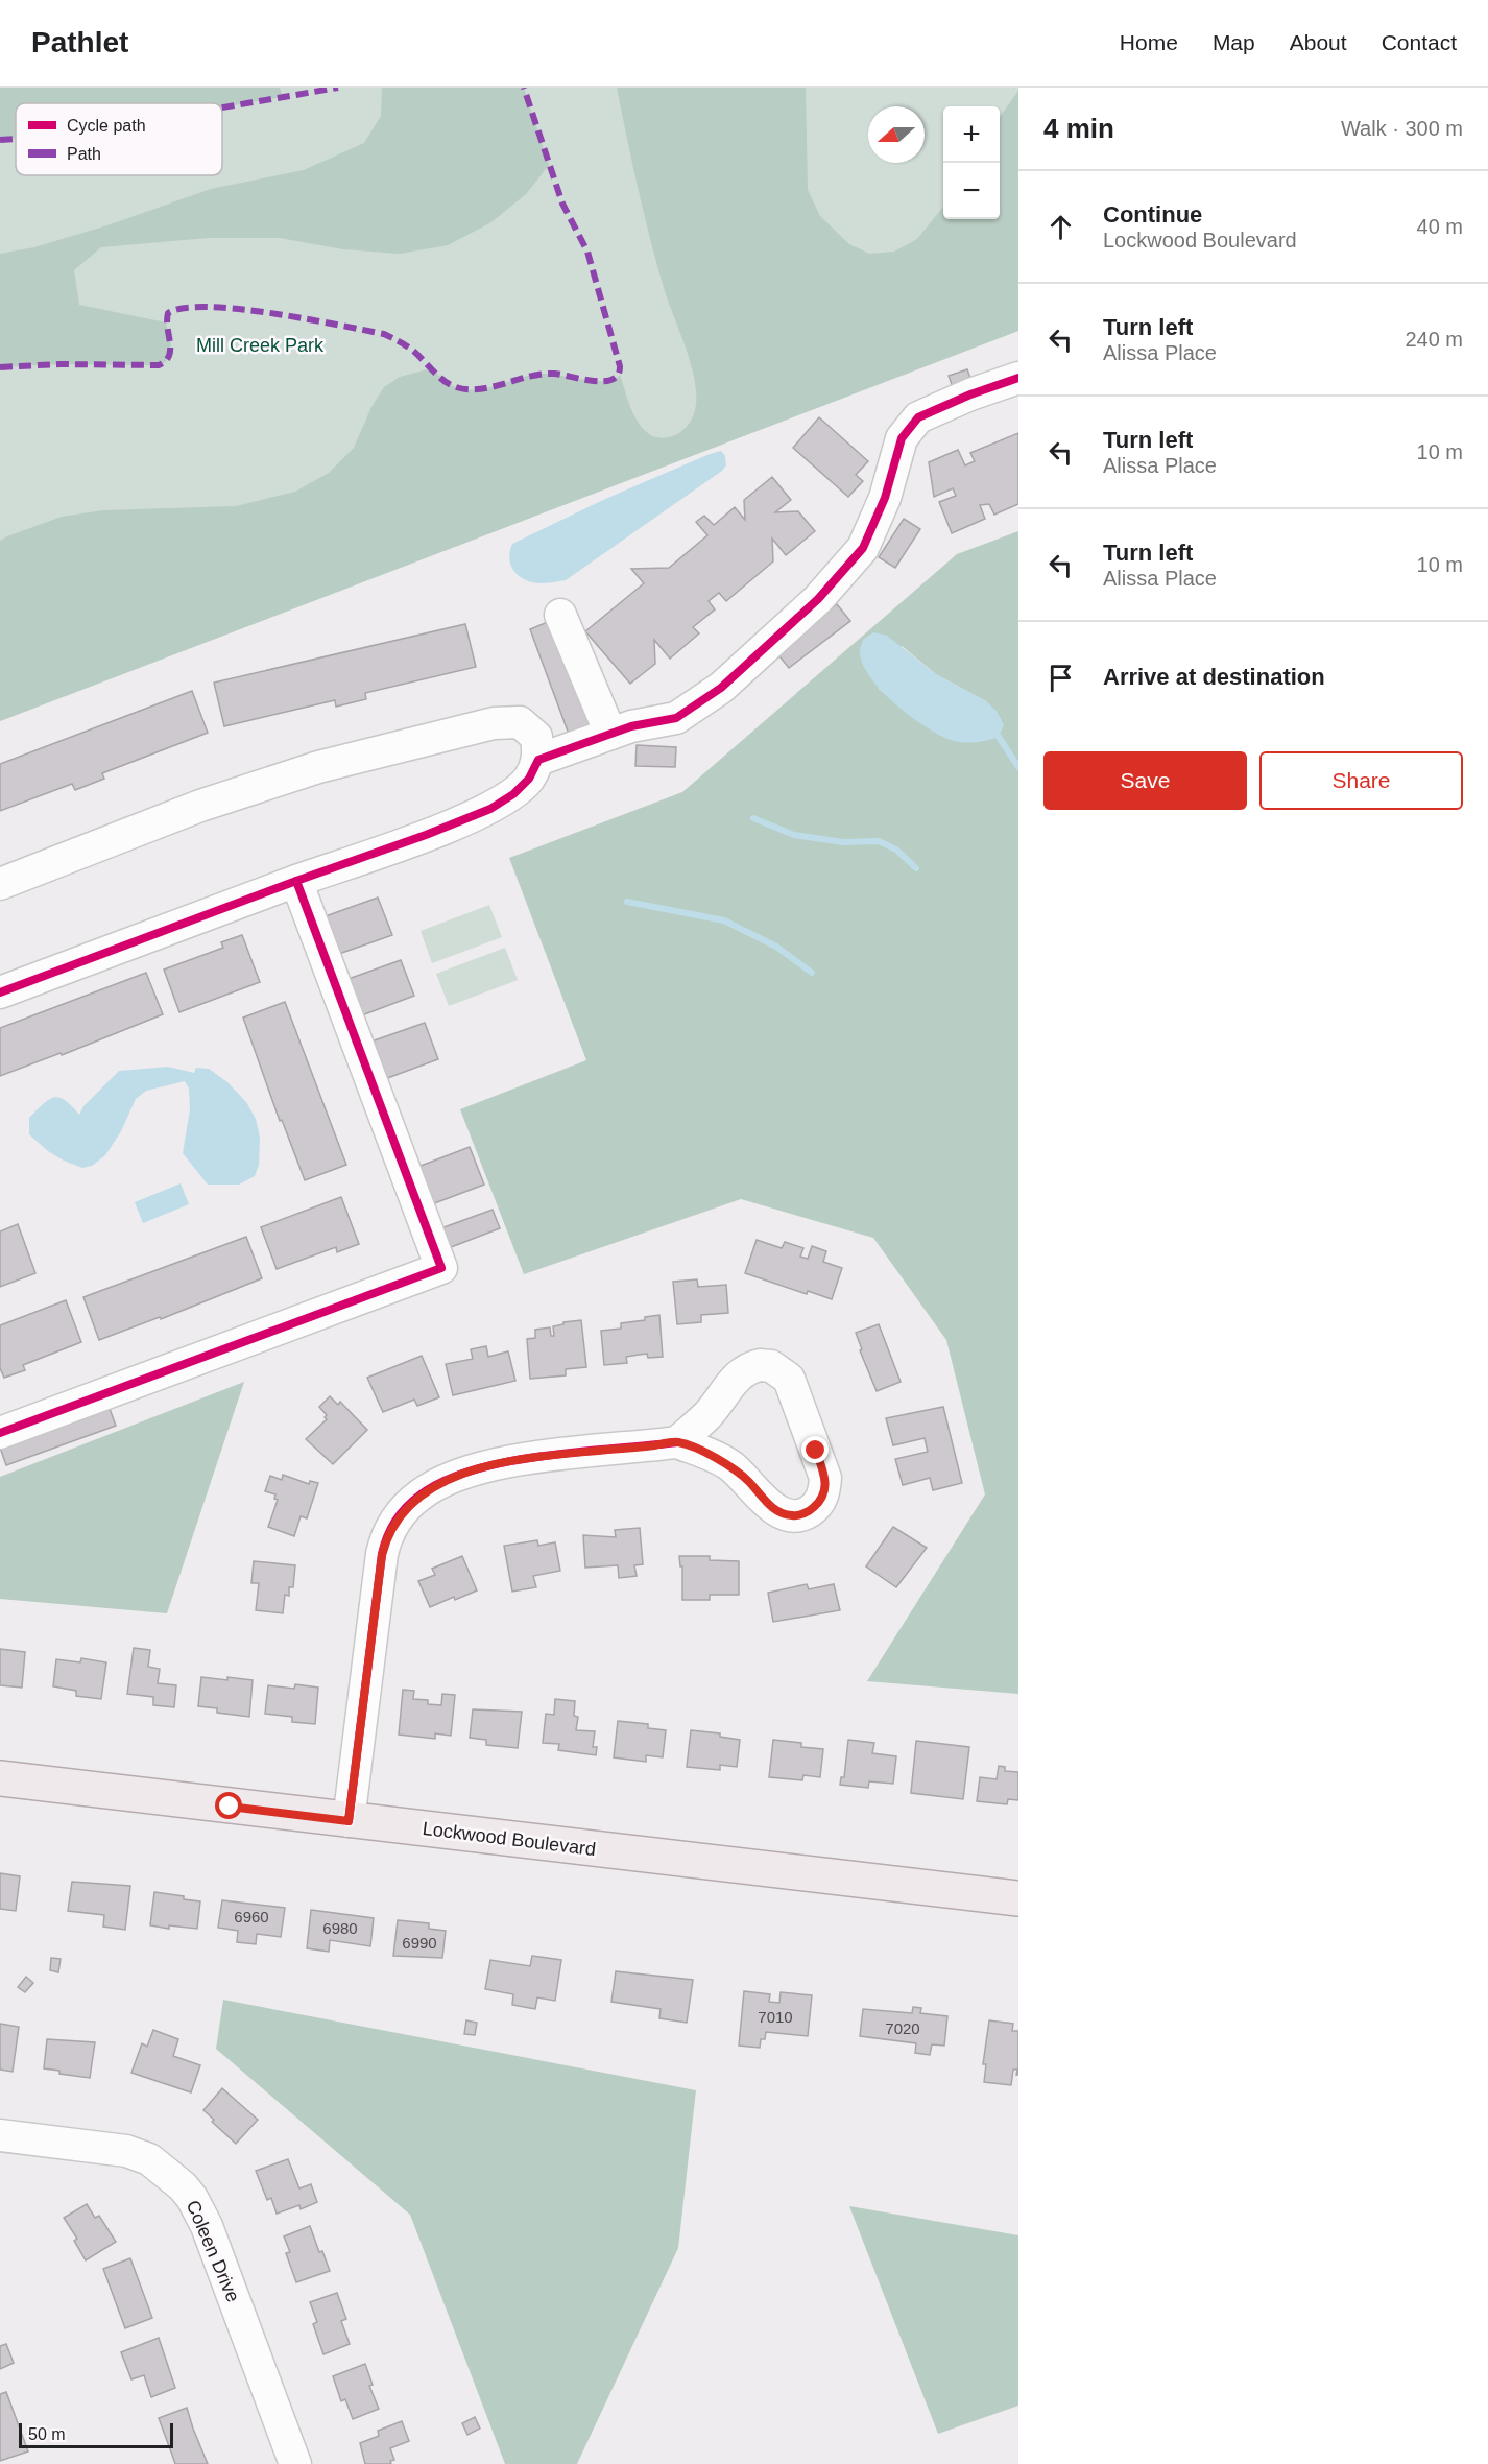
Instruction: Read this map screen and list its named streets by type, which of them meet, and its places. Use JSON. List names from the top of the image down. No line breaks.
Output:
{"streets":{"main road":["Lockwood Boulevard"],"street":["Coleen Drive"]},"parks":["Mill Creek Park"],"house_numbers":["6960","6980","6990","7010","7020"],"legend":["Cycle path","Path"],"scale_bar":"50 m","north":"left","page":{"header":"Pathlet","nav":["Home","Map","About","Contact"],"heading":["4 min","Walk · 300 m"],"map_buttons":["+","−"],"list":[["Continue","Lockwood Boulevard","40 m"],["Turn left","Alissa Place","240 m"],["Turn left","Alissa Place","10 m"],["Turn left","Alissa Place","10 m"],"Arrive at destination"],"buttons":["Save","Share"],"scale":"50 m"}}
